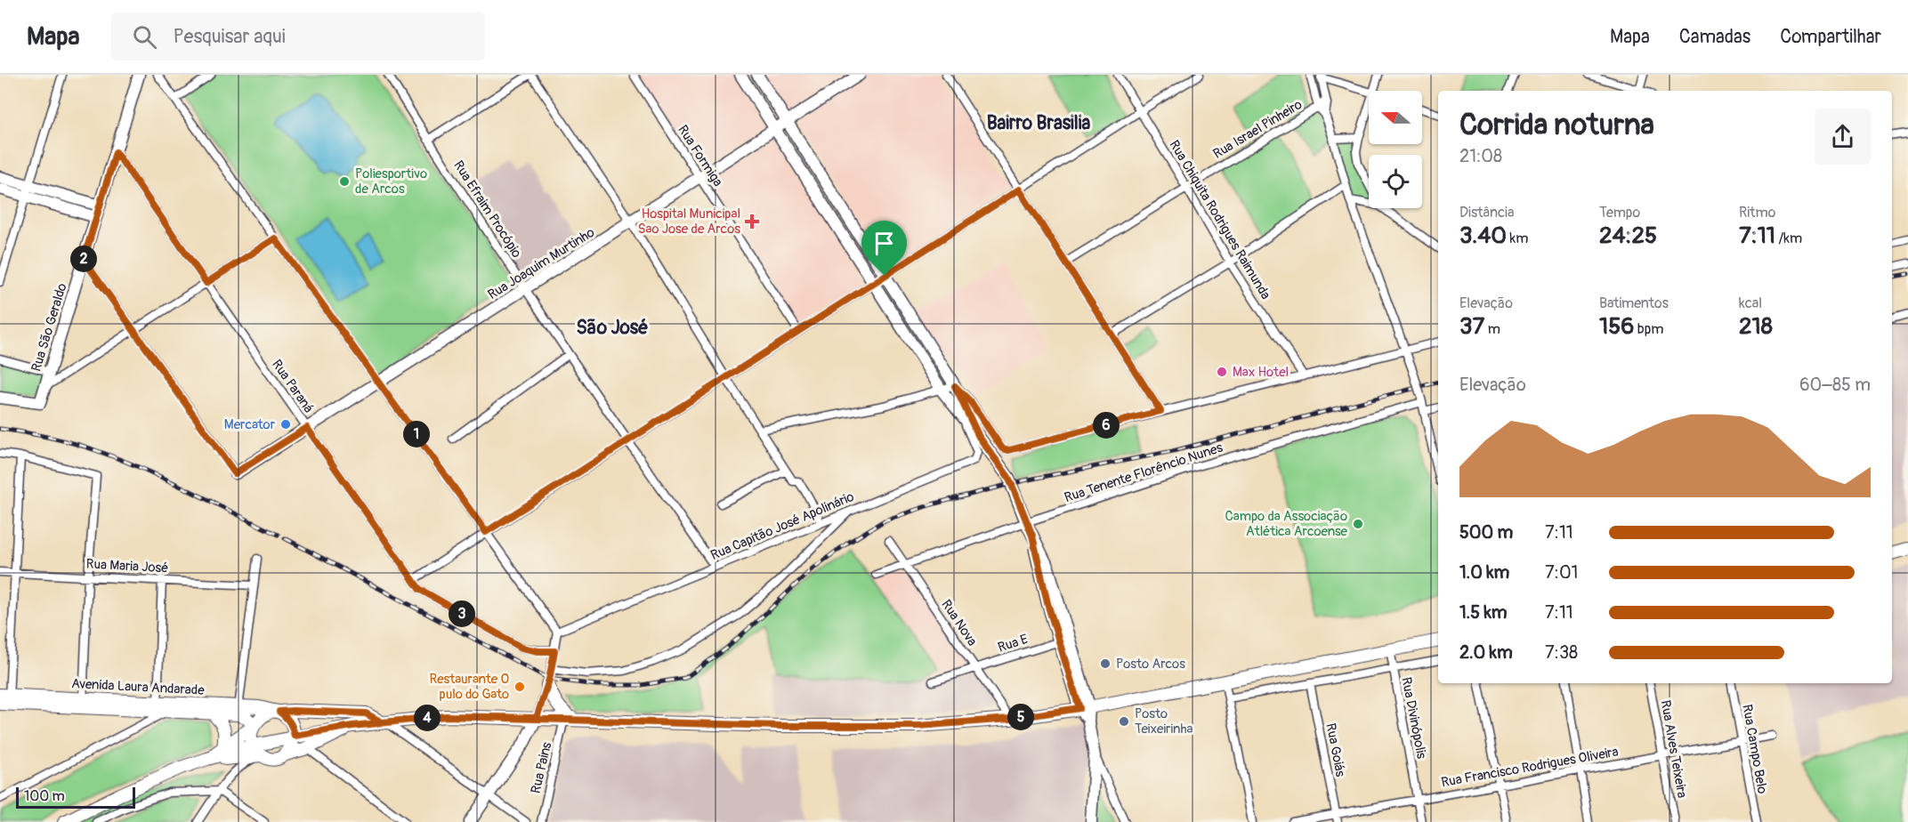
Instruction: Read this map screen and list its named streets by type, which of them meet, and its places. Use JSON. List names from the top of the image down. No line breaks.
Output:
{"streets":{"main road":["Avenida Laura Andarade"],"street":["Rua Israel Pinheiro","Rua Formiga","Rua Efraim Procópio","Rua Chiquita Rodrigues Raimunda","Rua Joaquim Murtinho","Rua São Geraldo","Rua Paraná","Rua Tenente Florêncio Nunes","Rua Capitão José Apolinário","Rua Maria José","Rua Nova","Rua E","Rua Divinópolis","Rua Alves Teixeira","Rua Campo Belo","Rua Goiás","Rua Francisco Rodrigues Oliveira","Rua Pains"]},"crossings":[["Rua Israel Pinheiro","Rua Chiquita Rodrigues Raimunda"],["Rua Formiga","Rua Joaquim Murtinho"],["Rua Efraim Procópio","Rua Joaquim Murtinho"],["Rua Efraim Procópio","Rua Capitão José Apolinário"],["Rua Joaquim Murtinho","Rua Paraná"],["Rua São Geraldo","Rua Paraná"],["Rua Tenente Florêncio Nunes","Rua Nova"],["Rua Nova","Rua E"],["Rua Divinópolis","Rua Francisco Rodrigues Oliveira"],["Rua Alves Teixeira","Rua Francisco Rodrigues Oliveira"],["Rua Campo Belo","Rua Francisco Rodrigues Oliveira"],["Rua Goiás","Rua Francisco Rodrigues Oliveira"]],"districts":["Bairro Brasilia","São José"],"places":{"other":["Poliesportivo de Arcos","Max Hotel","Mercator","Campo da Associação Atlética Arcoense","Posto Arcos","Restaurante O pulo do Gato","Posto Teixeirinha"],"health":["Hospital Municipal Sao Jose de Arcos"]},"scale_bar":"100 m","north":"left","page":{"header":"Mapa","search":"Pesquisar aqui","nav":["Mapa","Camadas","Compartilhar"],"heading":["Corrida noturna","21:08"],"stats":[["Distância","3.40 km"],["Tempo","24:25"],["Ritmo","7:11 /km"],["Elevação","37 m"],["Batimentos","156 bpm"],["kcal","218"]],"pins":["2","6","1","3","5","4"],"chart":["Elevação","60–85 m"],"list":[{"name":"500 m","note":"7:11"},{"name":"1.0 km","note":"7:01"},{"name":"1.5 km","note":"7:11"},{"name":"2.0 km","note":"7:38"}],"scale":"100 m"}}
